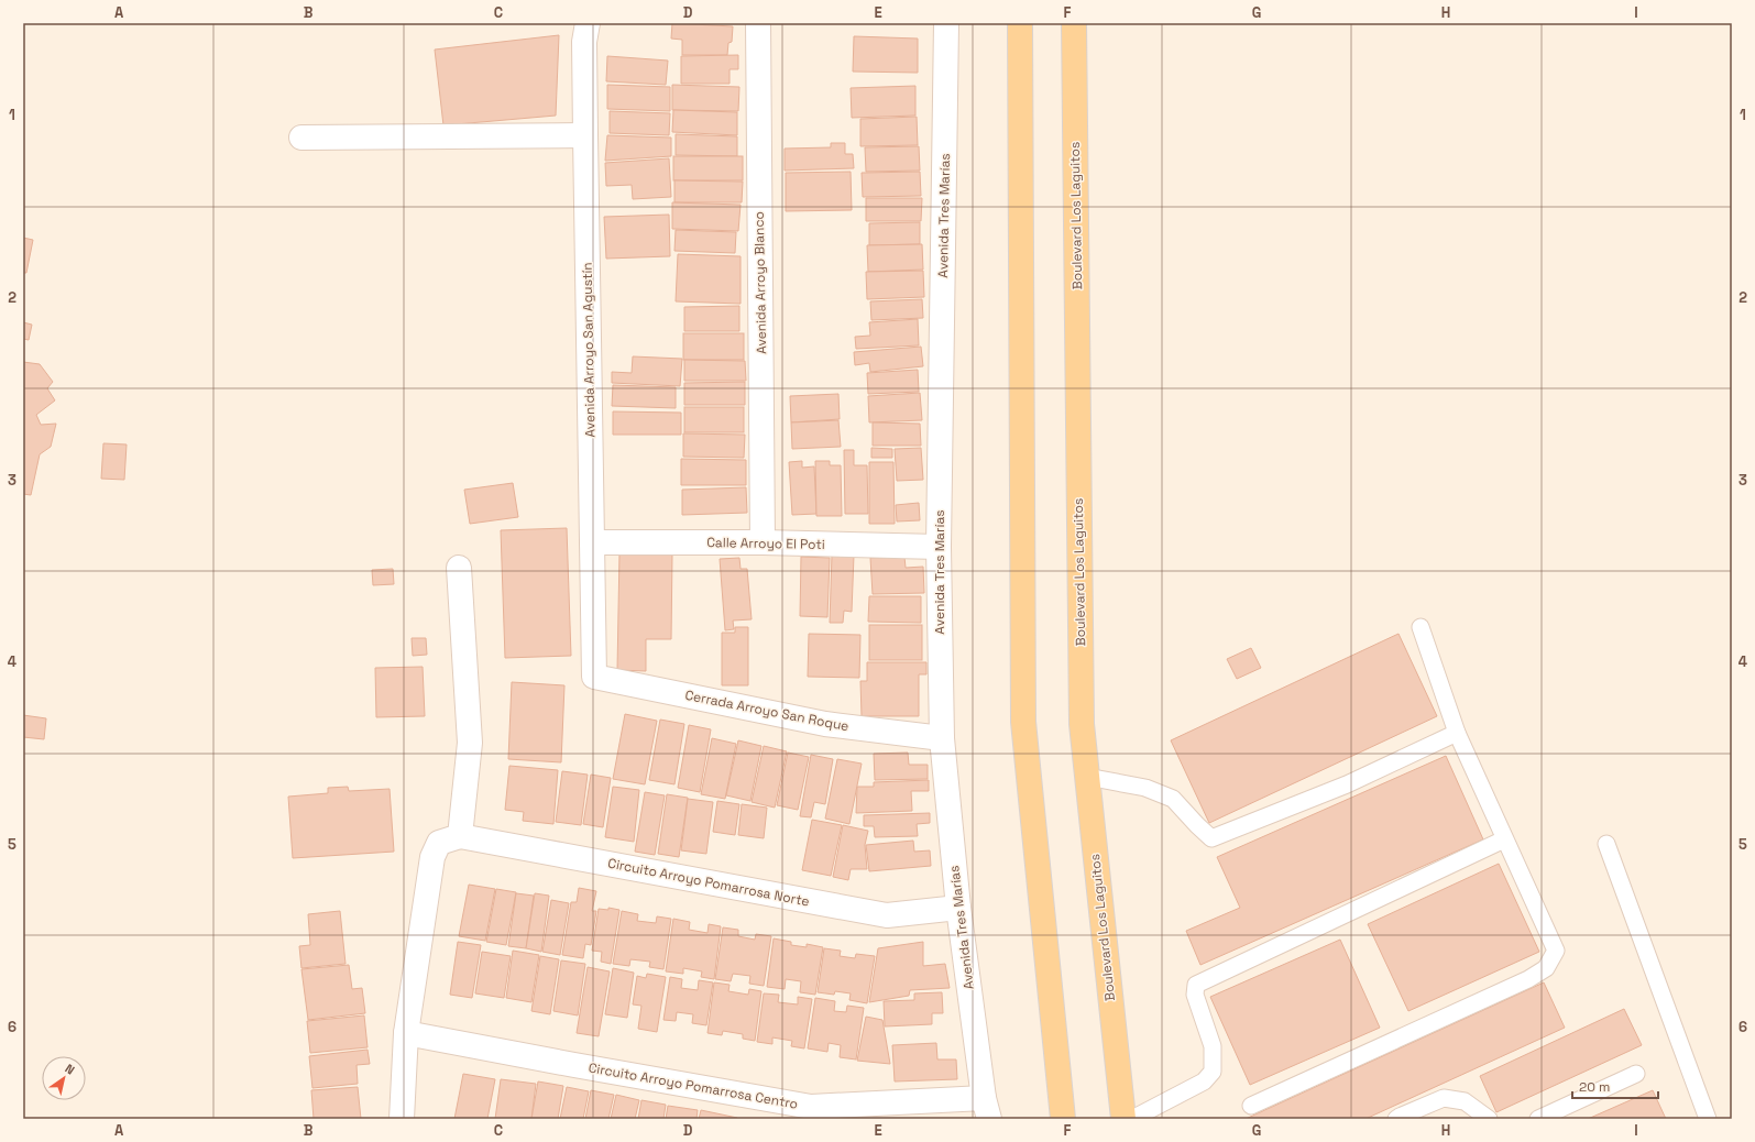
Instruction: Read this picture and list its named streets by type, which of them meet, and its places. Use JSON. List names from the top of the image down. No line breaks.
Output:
{"streets":{"main road":["Boulevard Los Laguitos"],"street":["Avenida Tres Marías","Avenida Arroyo Blanco","Avenida Arroyo San Agustín","Calle Arroyo El Poti","Cerrada Arroyo San Roque","Circuito Arroyo Pomarrosa Norte","Circuito Arroyo Pomarrosa Centro"]},"crossings":[["Avenida Tres Marías","Calle Arroyo El Poti"],["Avenida Tres Marías","Cerrada Arroyo San Roque"],["Avenida Tres Marías","Circuito Arroyo Pomarrosa Norte"],["Avenida Tres Marías","Circuito Arroyo Pomarrosa Centro"],["Avenida Arroyo Blanco","Calle Arroyo El Poti"],["Avenida Arroyo San Agustín","Calle Arroyo El Poti"],["Avenida Arroyo San Agustín","Cerrada Arroyo San Roque"]],"scale_bar":"20 m","north":"top right","grid":{"columns":["A","B","C","D","E","F","G","H","I"],"rows":["1","2","3","4","5","6"]}}
